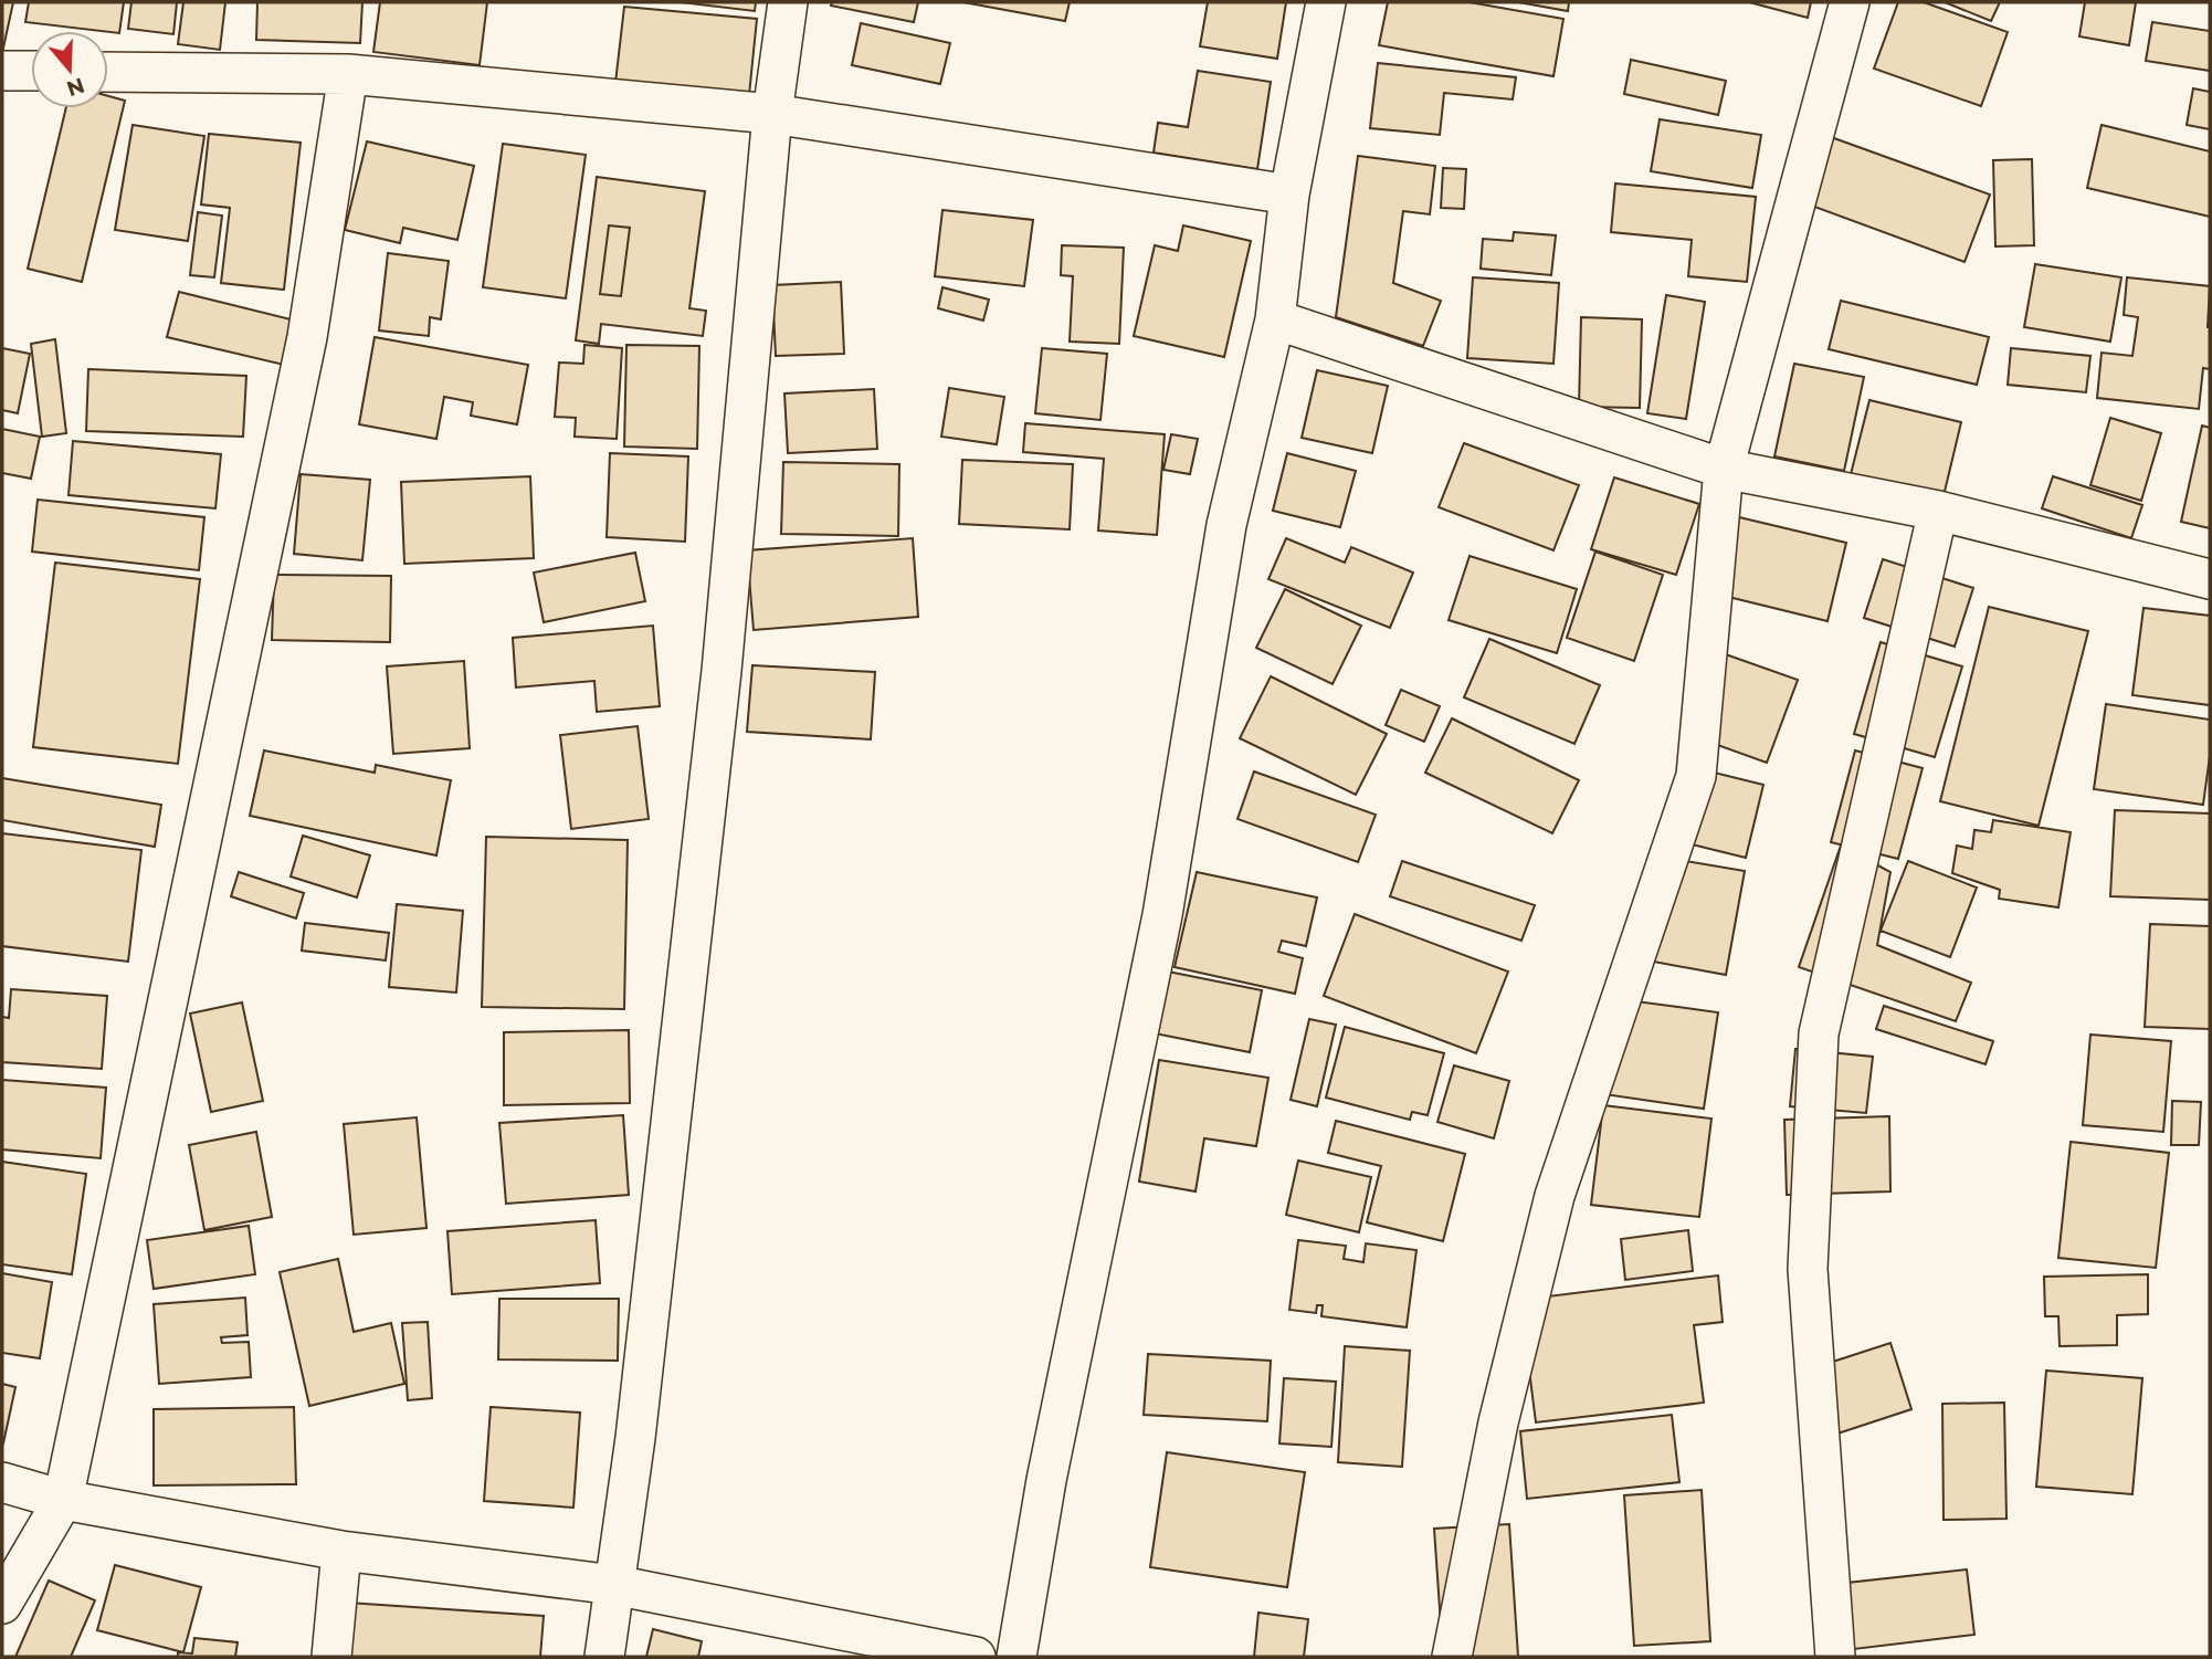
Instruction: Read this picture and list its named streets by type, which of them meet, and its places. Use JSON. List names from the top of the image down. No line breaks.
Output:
{"north":"bottom"}
